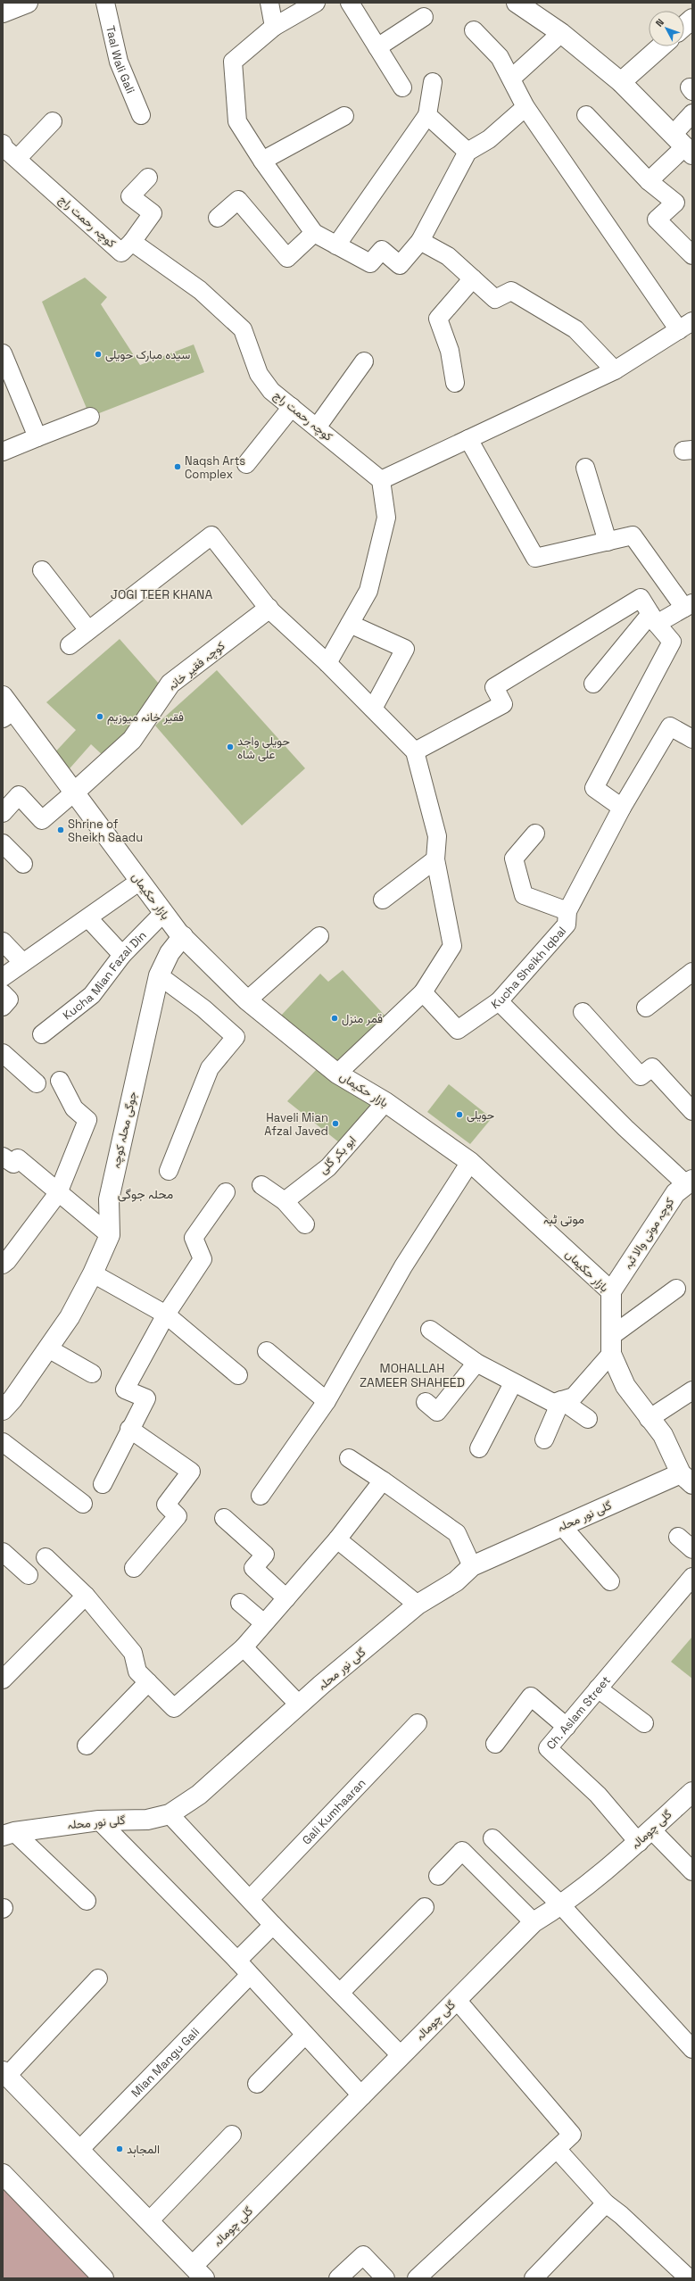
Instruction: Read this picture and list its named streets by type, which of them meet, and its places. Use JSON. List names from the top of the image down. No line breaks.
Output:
{"streets":{"street":["کوچہ فقیر خانہ","بازار حکیماں","جوگی محلہ کوچہ","کوچہ موتی والا ٹبہ","گلی نور محلہ","گلی چومالہ"],"lane":["Taal Wali Gali","کوچہ رحمت راج","Kucha Sheikh Iqbal","Kucha Mian Fazal Din","ابو بکر گلی","Ch. Aslam Street","Gali Kumhaaran","Mian Mangu Gali"]},"crossings":[["کوچہ فقیر خانہ","بازار حکیماں"],["بازار حکیماں","Kucha Mian Fazal Din"],["بازار حکیماں","جوگی محلہ کوچہ"],["بازار حکیماں","ابو بکر گلی"],["بازار حکیماں","کوچہ موتی والا ٹبہ"],["بازار حکیماں","گلی نور محلہ"],["Ch. Aslam Street","گلی چومالہ"]],"districts":["JOGI TEER KHANA","محلہ جوگی","موتی ٹبہ","MOHALLAH ZAMEER SHAHEED"],"places":["سیدہ مبارک حویلی","Naqsh Arts Complex","فقیر خانہ میوزیم","حویلی واجد علی شاہ","Shrine of Sheikh Saadu","قمر منزل","حویلی","Haveli Mian Afzal Javed","المجاہد"],"north":"top left"}
